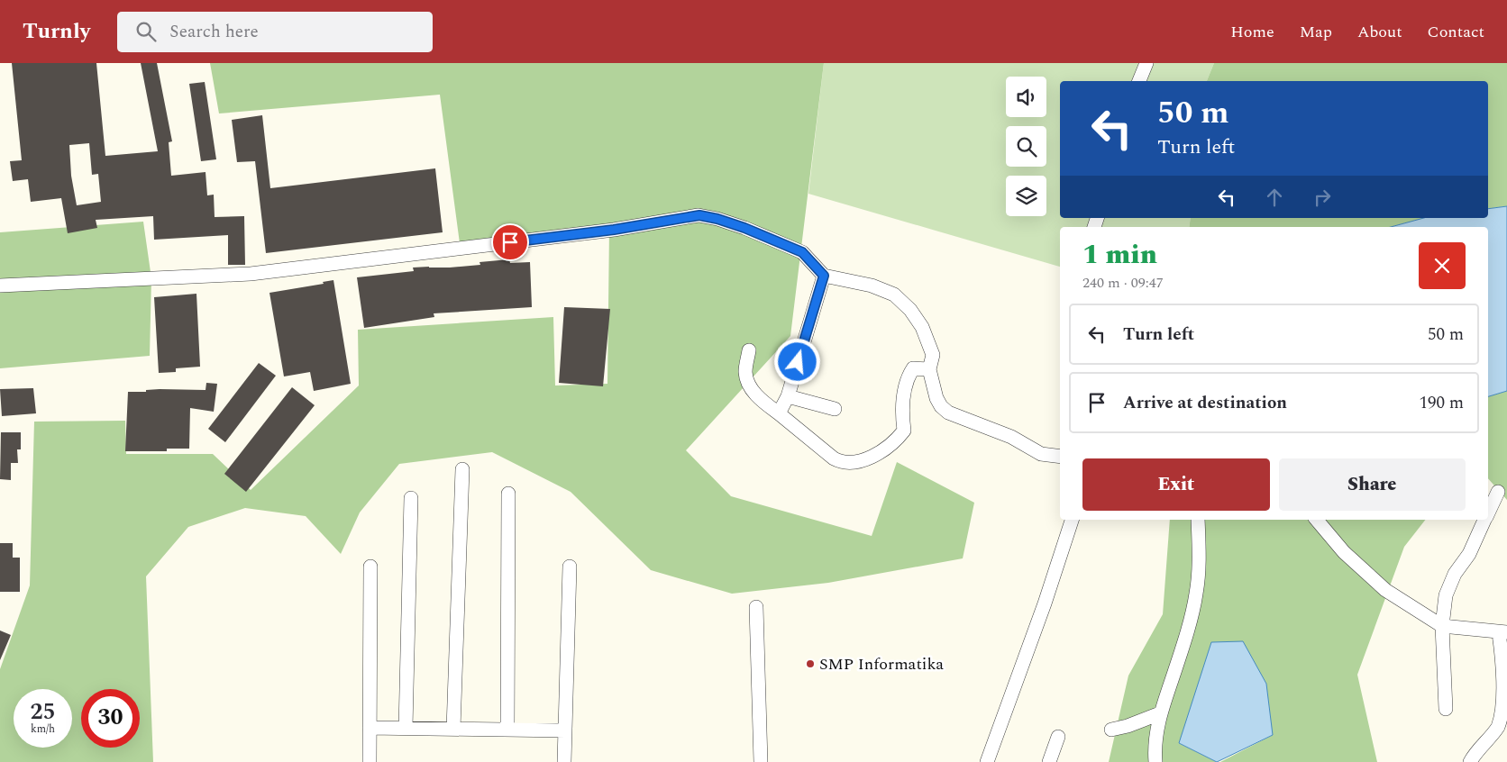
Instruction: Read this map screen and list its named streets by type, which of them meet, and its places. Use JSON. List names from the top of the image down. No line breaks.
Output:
{"places":["SMP Informatika"],"page":{"header":"Turnly","search":"Search here","nav":["Home","Map","About","Contact"],"turn":["50 m","Turn left"],"heading":["1 min","240 m · 09:47"],"list":[{"name":"Turn left","value":"50 m"},{"name":"Arrive at destination","value":"190 m"}],"buttons":["Exit","Share"],"speed":"25 km/h","limit":"30"}}
